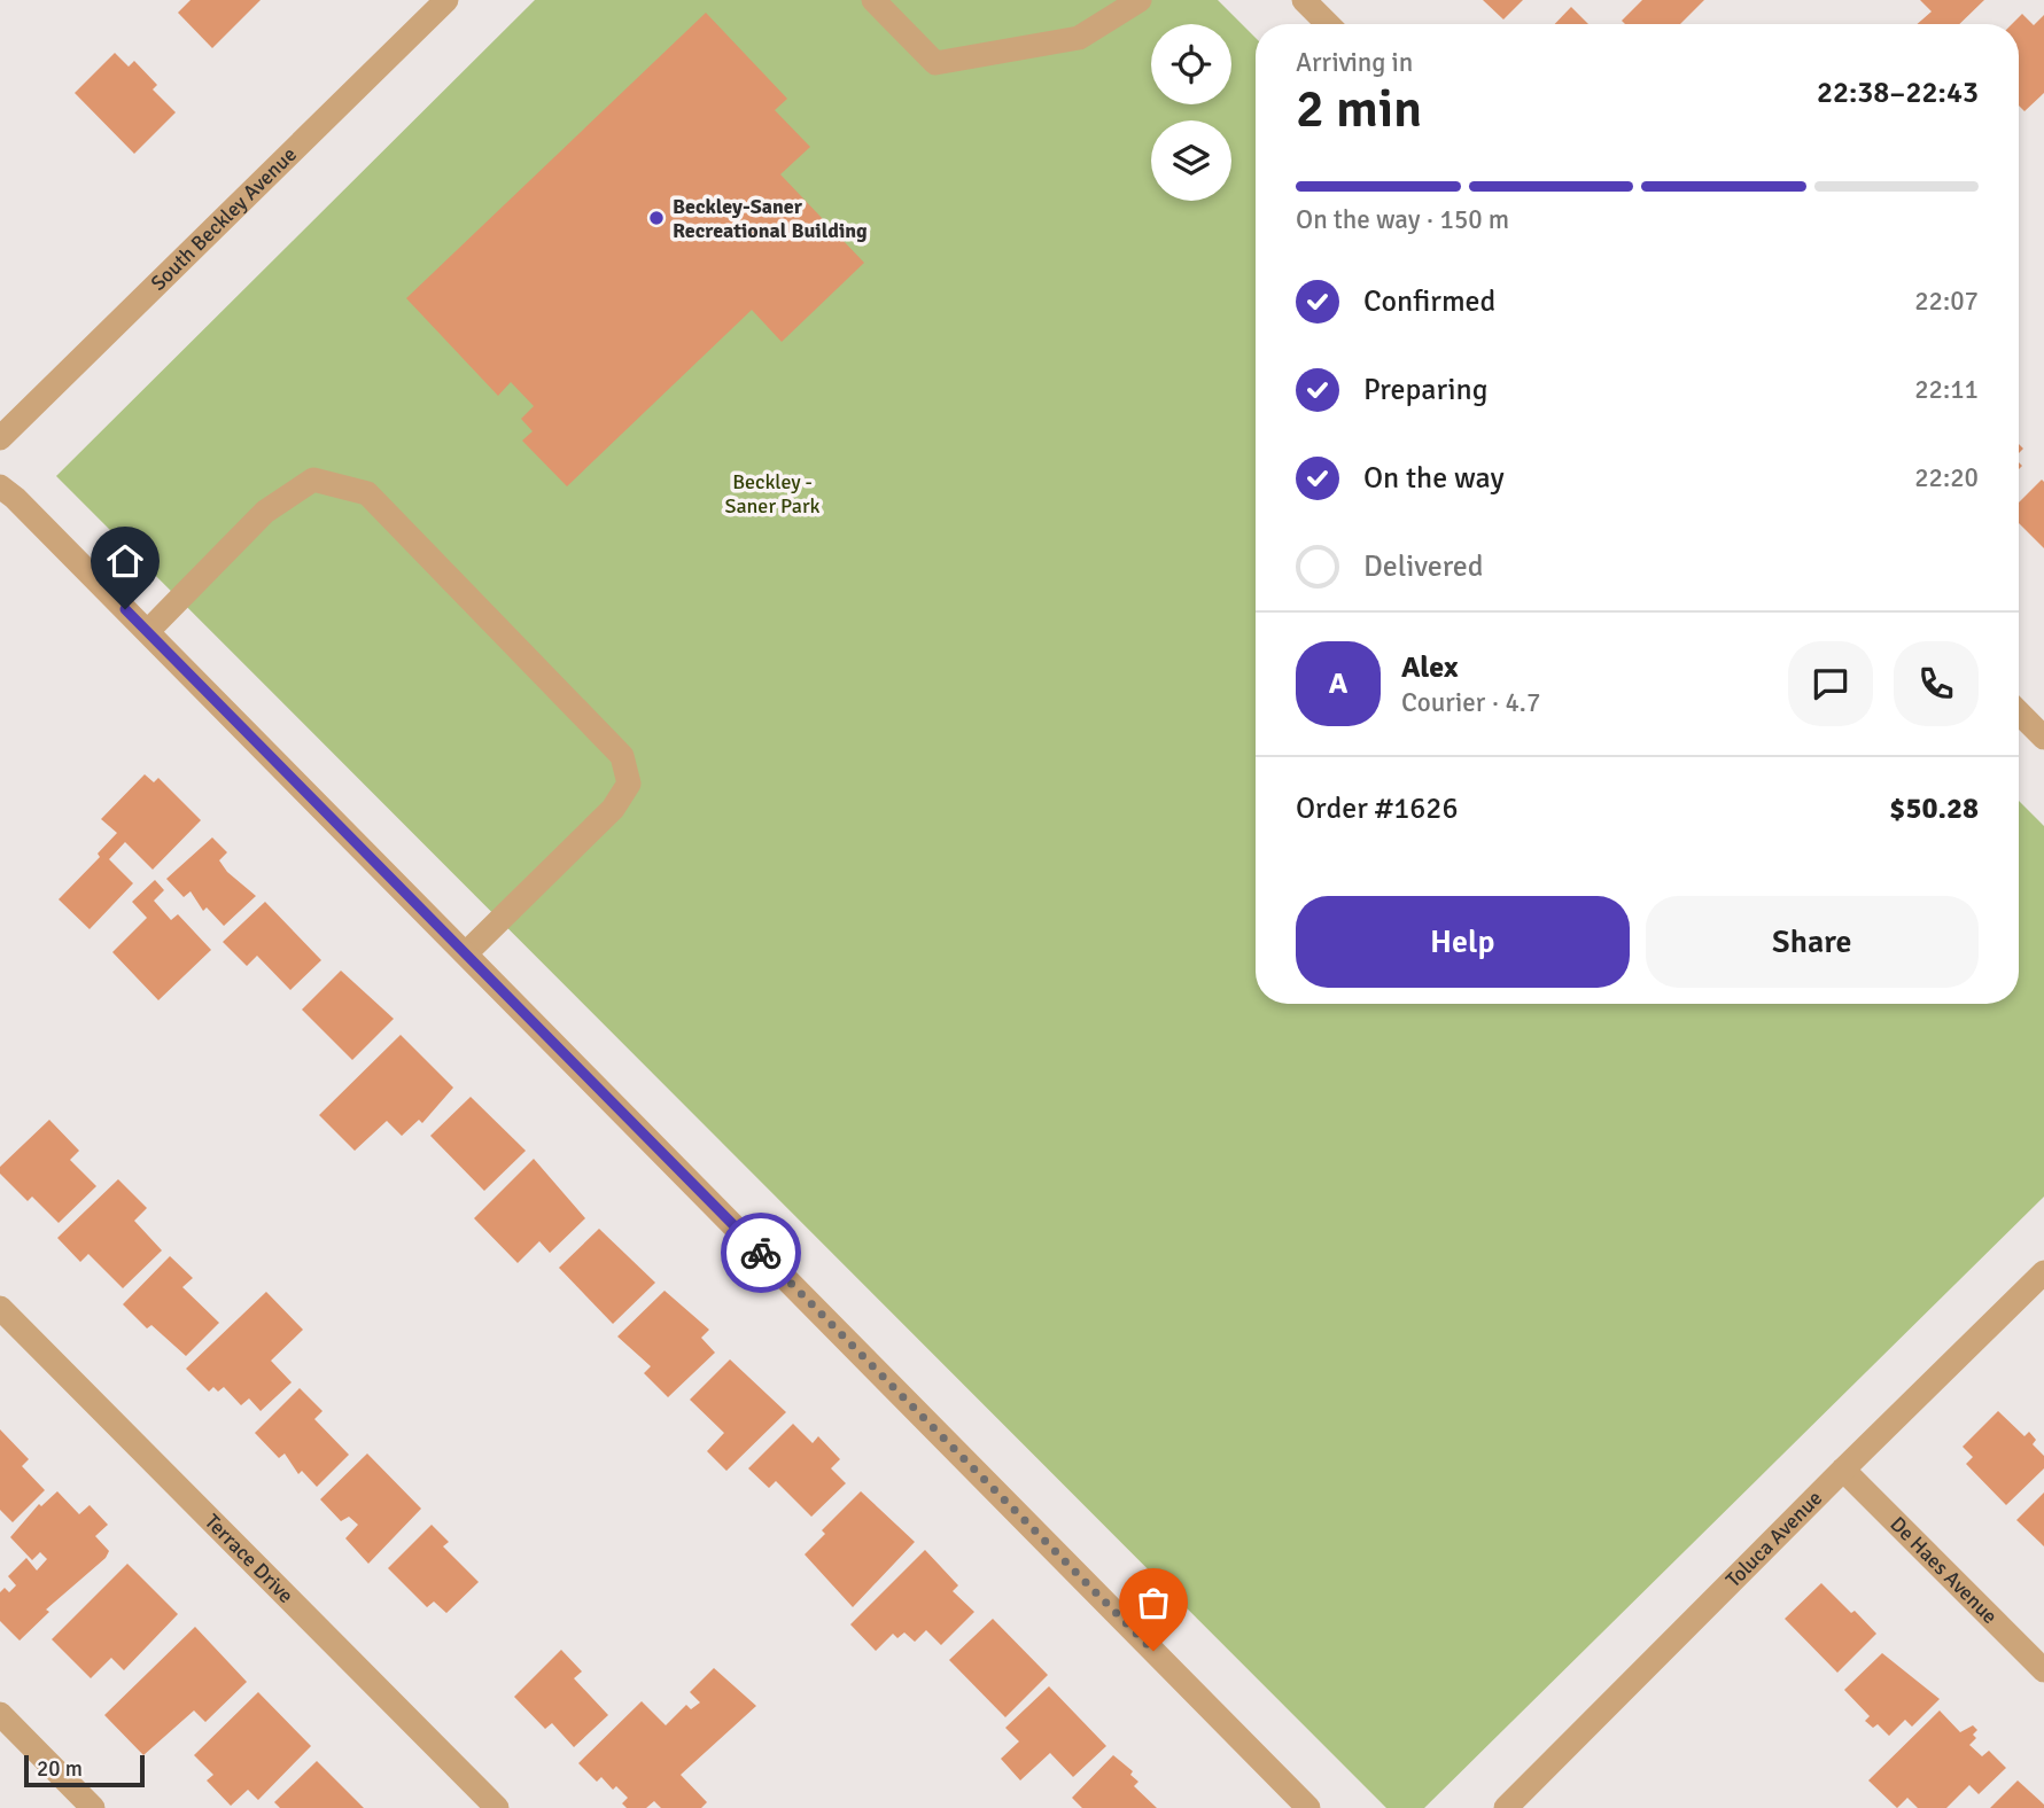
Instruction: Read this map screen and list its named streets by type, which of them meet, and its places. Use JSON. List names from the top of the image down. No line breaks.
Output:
{"streets":{"street":["South Beckley Avenue","Toluca Avenue","Terrace Drive","De Haes Avenue"]},"crossings":[["Toluca Avenue","De Haes Avenue"]],"parks":["Beckley - Saner Park"],"places":["Beckley-Saner Recreational Building"],"scale_bar":"20 m","page":{"heading":["2 min","Arriving in","22:38–22:43"],"panel":["Alex","Courier · 4.7","Order #1626","$50.28"],"bar":"On the way · 150 m","list":[["Confirmed","22:07"],["Preparing","22:11"],["On the way","22:20"],"Delivered"],"round":"A","buttons":["Help","Share"],"scale":"20 m"}}
